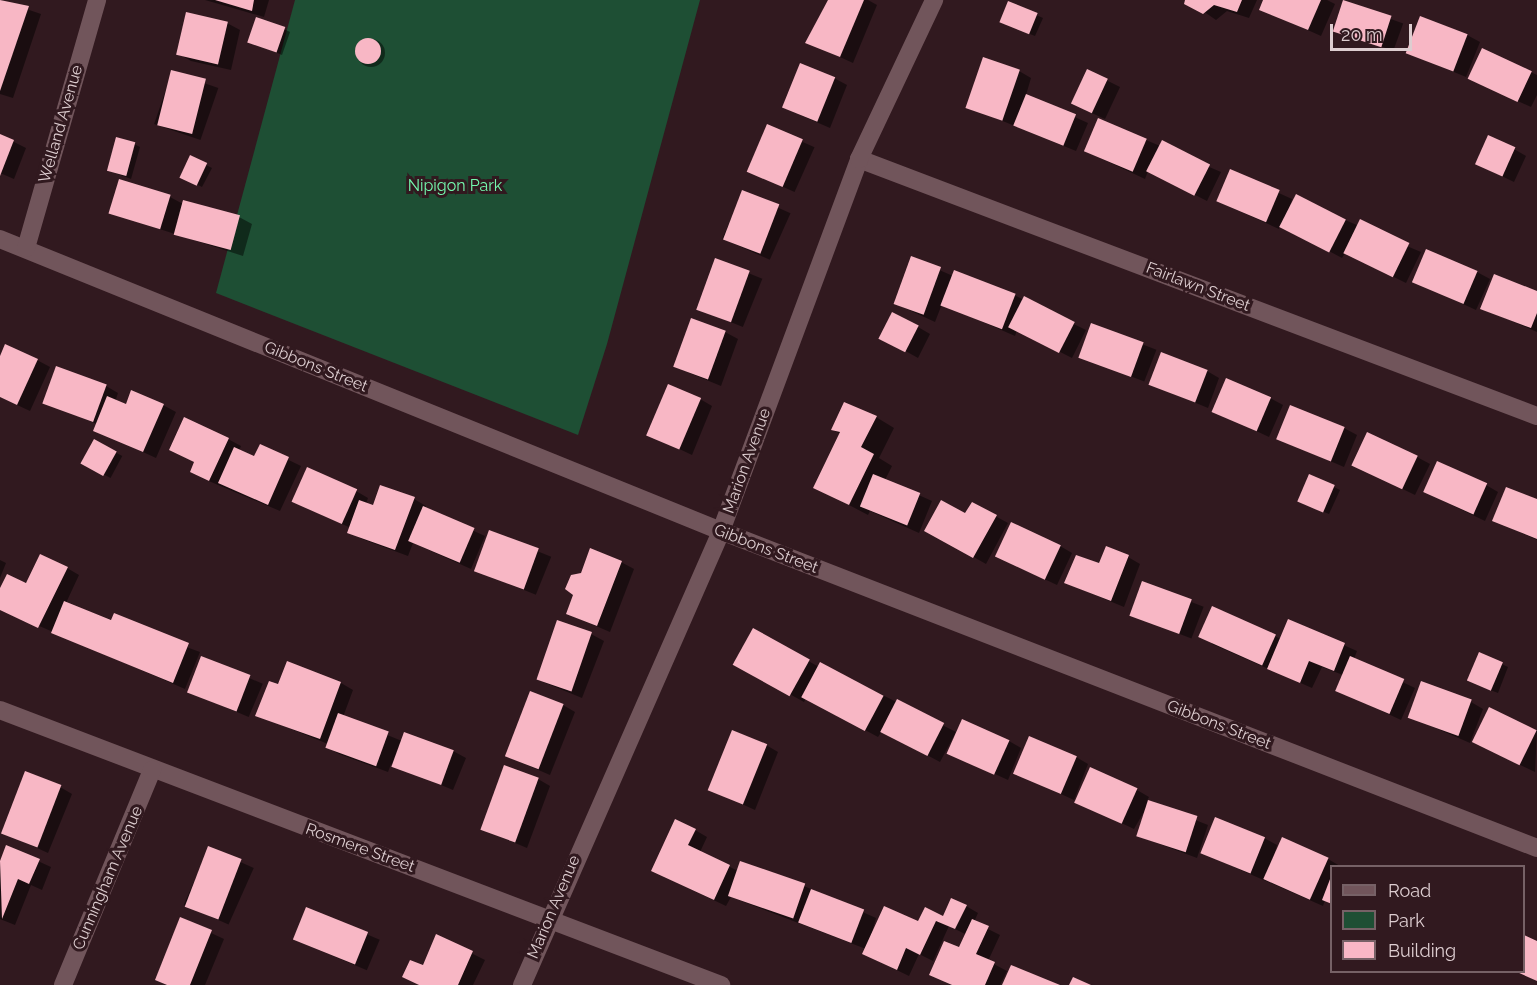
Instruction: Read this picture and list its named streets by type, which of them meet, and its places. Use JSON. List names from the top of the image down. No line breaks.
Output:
{"streets":{"street":["Welland Avenue","Fairlawn Street","Gibbons Street","Marion Avenue","Rosmere Street","Cunningham Avenue"]},"crossings":[["Welland Avenue","Gibbons Street"],["Fairlawn Street","Marion Avenue"],["Gibbons Street","Marion Avenue"],["Marion Avenue","Rosmere Street"],["Rosmere Street","Cunningham Avenue"]],"parks":["Nipigon Park"],"legend":["Road","Park","Building"],"scale_bar":"20 m"}
